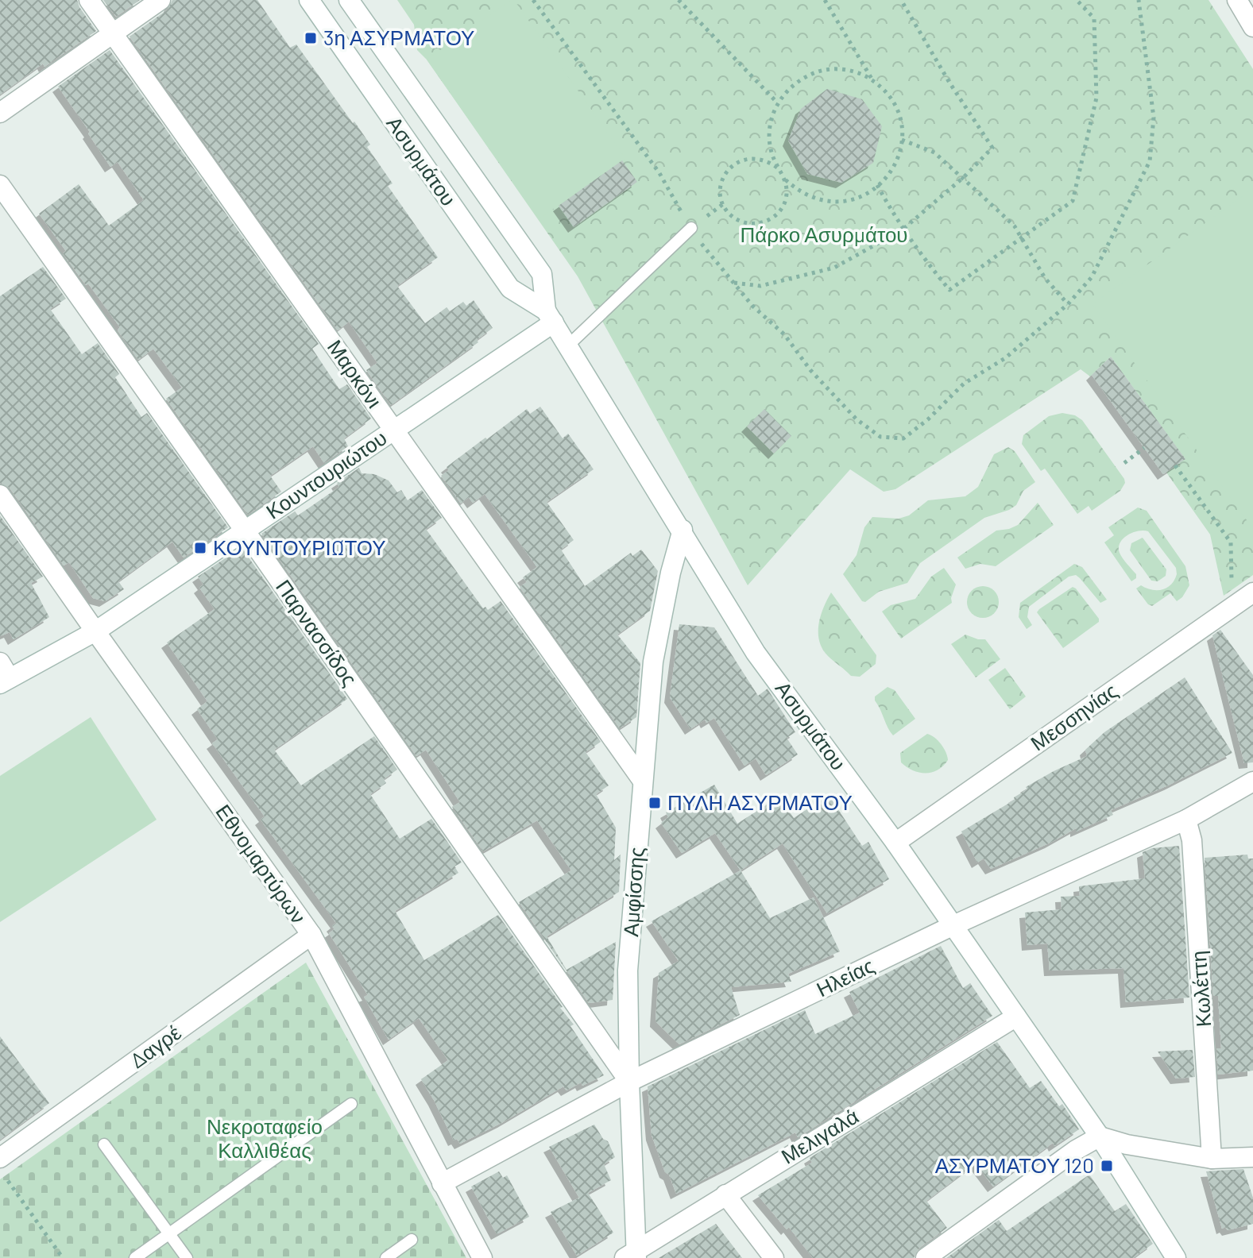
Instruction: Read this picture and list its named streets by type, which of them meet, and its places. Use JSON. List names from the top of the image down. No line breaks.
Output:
{"streets":{"street":["Ασυρμάτου","Μαρκόνι","Κουντουριώτου","Παρνασσίδος","Μεσσηνίας","Εθνομαρτύρων","Αμφίσσης","Ηλείας","Κωλέττη","Δαγρέ","Μελιγαλά"]},"crossings":[["Ασυρμάτου","Κουντουριώτου"],["Ασυρμάτου","Μεσσηνίας"],["Ασυρμάτου","Αμφίσσης"],["Ασυρμάτου","Ηλείας"],["Ασυρμάτου","Μελιγαλά"],["Μαρκόνι","Κουντουριώτου"],["Μαρκόνι","Αμφίσσης"],["Κουντουριώτου","Παρνασσίδος"],["Κουντουριώτου","Εθνομαρτύρων"],["Παρνασσίδος","Αμφίσσης"],["Παρνασσίδος","Ηλείας"],["Εθνομαρτύρων","Ηλείας"],["Εθνομαρτύρων","Δαγρέ"],["Αμφίσσης","Ηλείας"],["Αμφίσσης","Μελιγαλά"],["Ηλείας","Κωλέττη"]],"parks":["Πάρκο Ασυρμάτου","Νεκροταφείο Καλλιθέας"],"places":{"transit":["3η ΑΣΥΡΜΑΤΟΥ","ΚΟΥΝΤΟΥΡΙΏΤΟΥ","ΠΥΛΗ ΑΣΥΡΜΑΤΟΥ","ΑΣΥΡΜΑΤΟΥ 120"]}}
